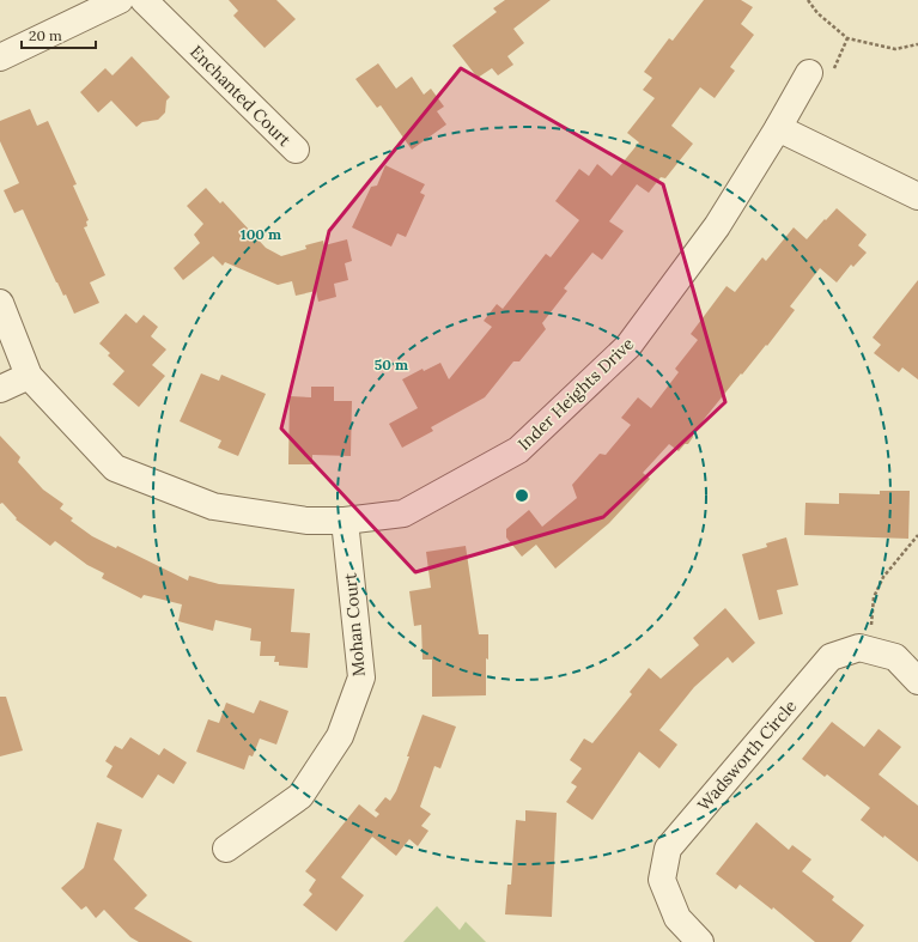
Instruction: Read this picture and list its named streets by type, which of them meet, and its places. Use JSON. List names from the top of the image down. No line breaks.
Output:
{"streets":{"street":["Enchanted Court","Inder Heights Drive","Mohan Court","Wadsworth Circle"]},"crossings":[["Inder Heights Drive","Mohan Court"]],"scale_bar":"20 m","rings":["100 m","50 m"]}
